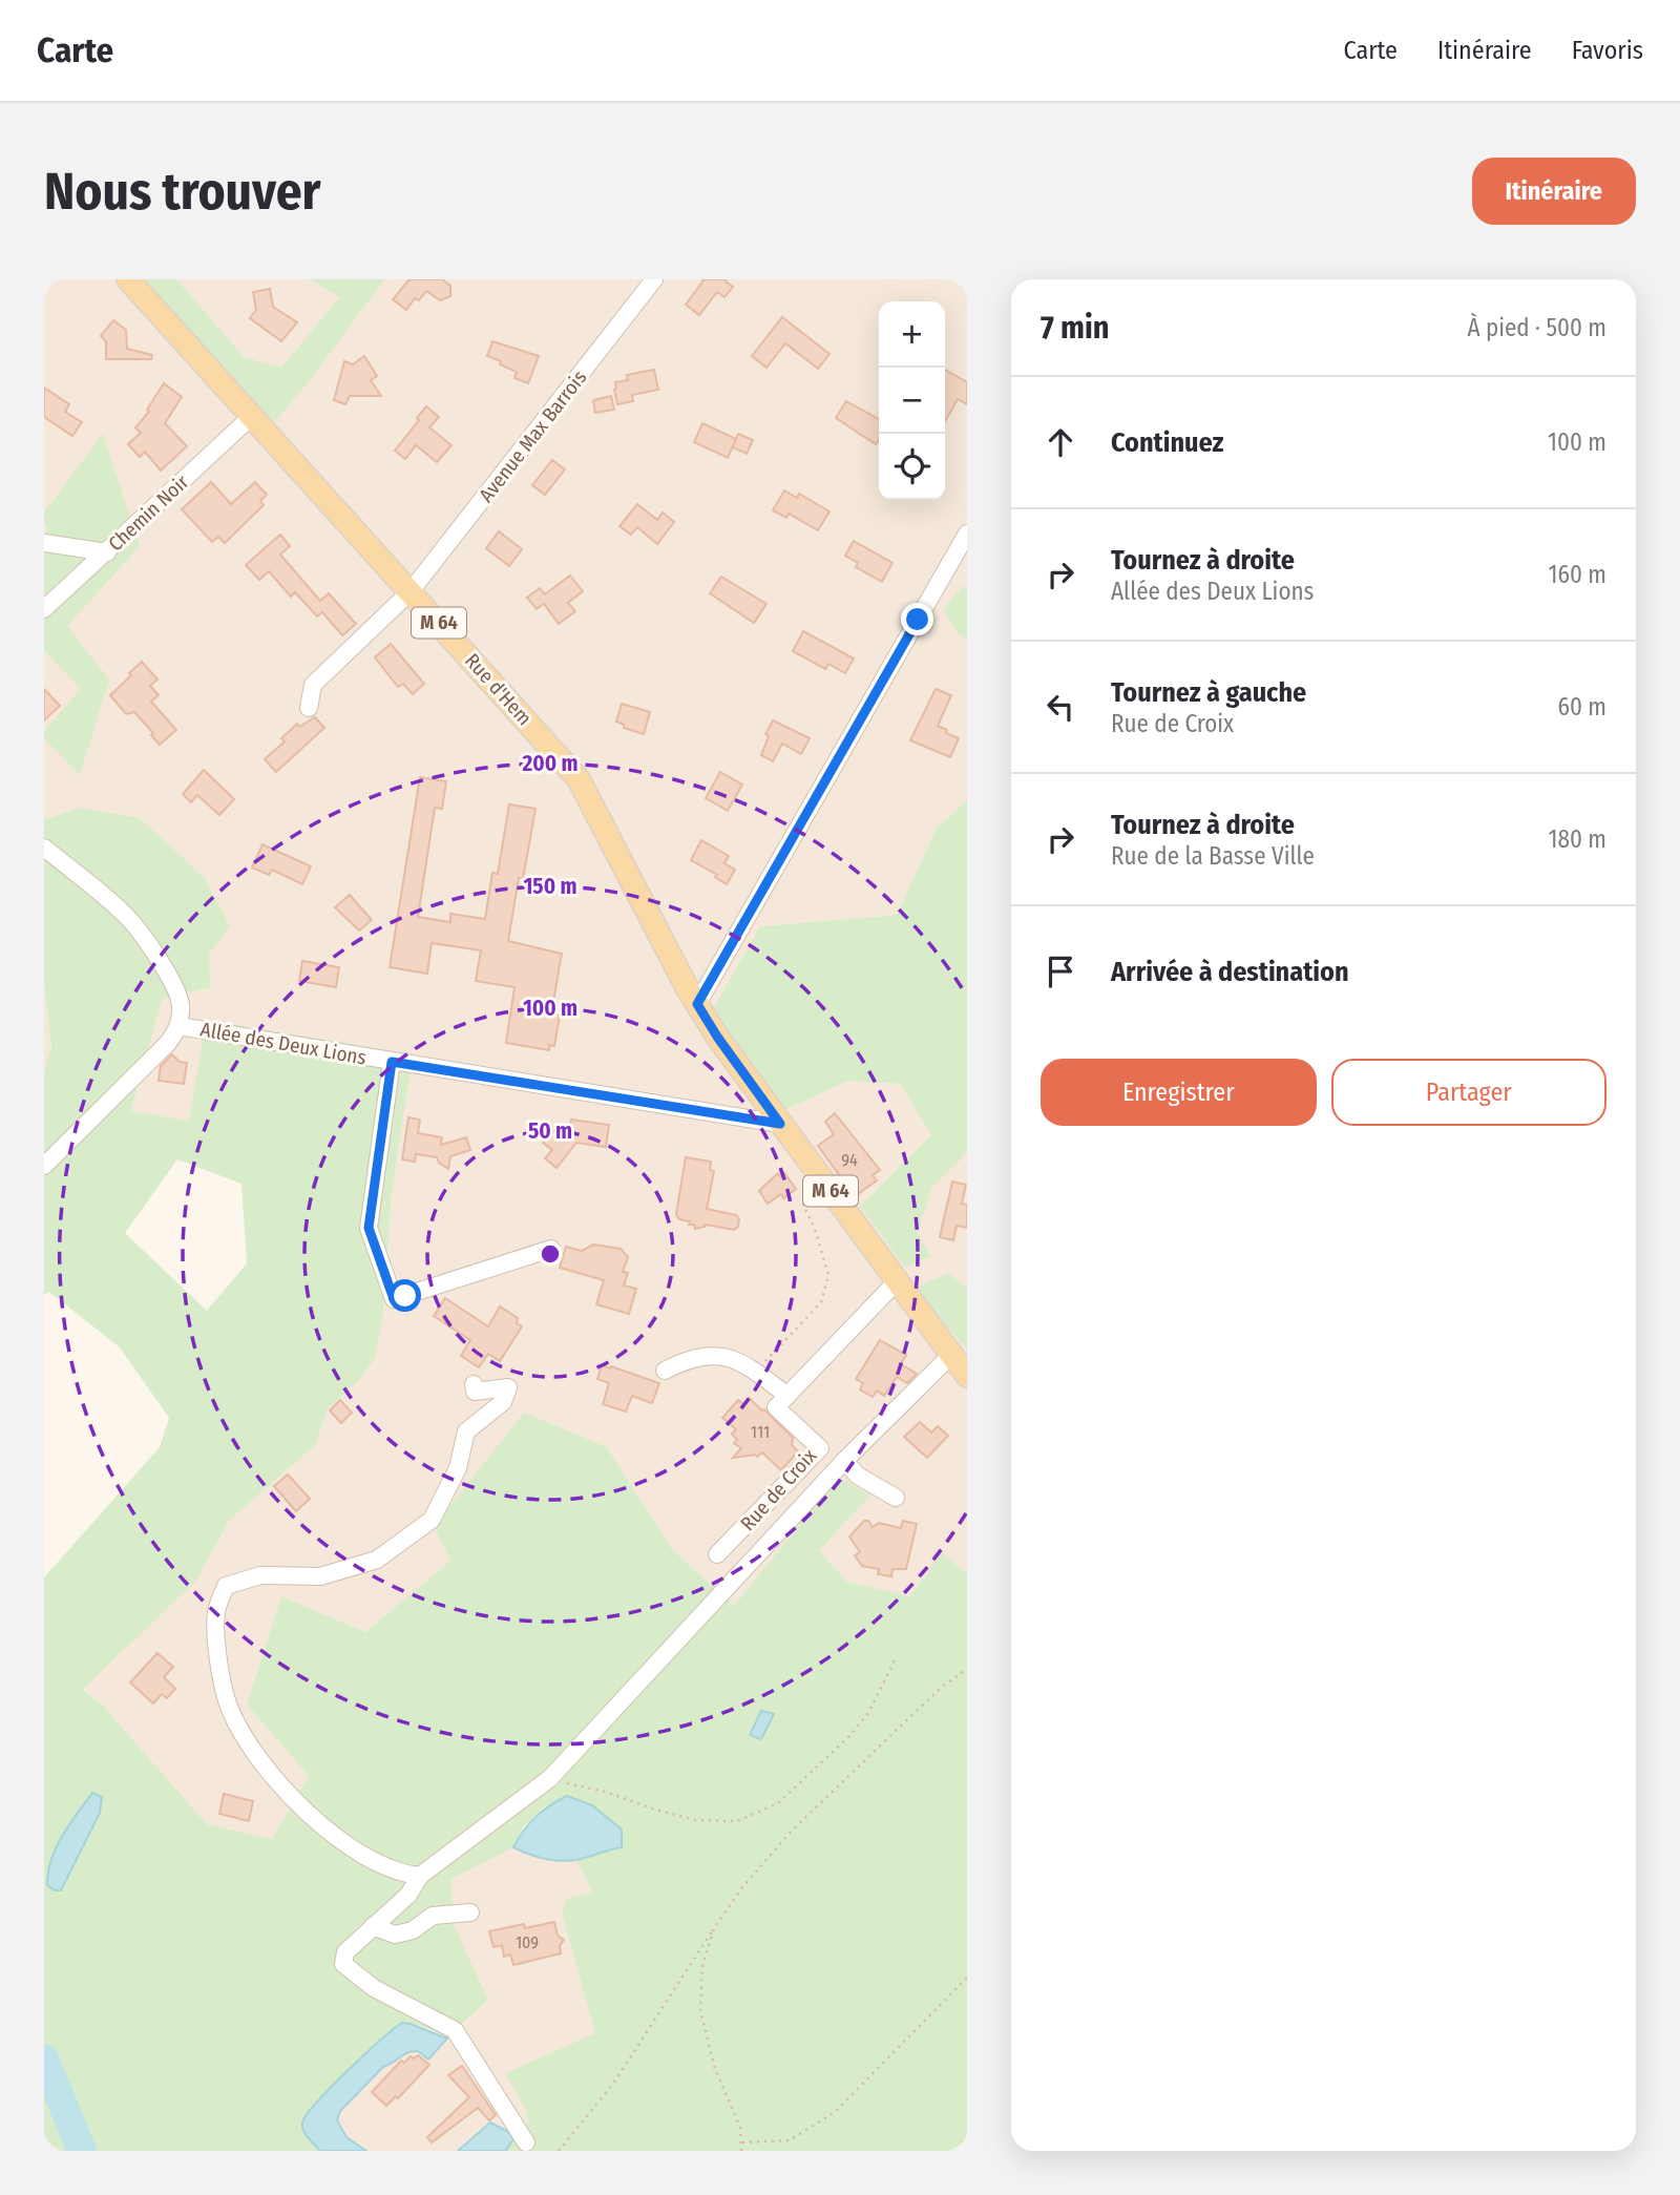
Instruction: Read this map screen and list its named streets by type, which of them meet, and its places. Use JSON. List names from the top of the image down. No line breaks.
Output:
{"streets":{"main road":["M 64","Rue d'Hem"],"street":["Avenue Max Barrois","Chemin Noir","Allée des Deux Lions","Rue de Croix"]},"crossings":[["Avenue Max Barrois","Rue d'Hem"],["Chemin Noir","Rue d'Hem"],["M 64","Rue d'Hem"],["M 64","Allée des Deux Lions"]],"house_numbers":["94","111","109"],"page":{"header":"Carte","nav":["Carte","Itinéraire","Favoris"],"buttons":["Itinéraire",["Enregistrer","Partager"]],"title":"Nous trouver","heading":["7 min","À pied · 500 m"],"map_buttons":["+","−"],"list":[["Continuez","100 m"],["Tournez à droite","Allée des Deux Lions","160 m"],["Tournez à gauche","Rue de Croix","60 m"],["Tournez à droite","Rue de la Basse Ville","180 m"],"Arrivée à destination"]},"rings":["200 m","150 m","100 m","50 m"]}
